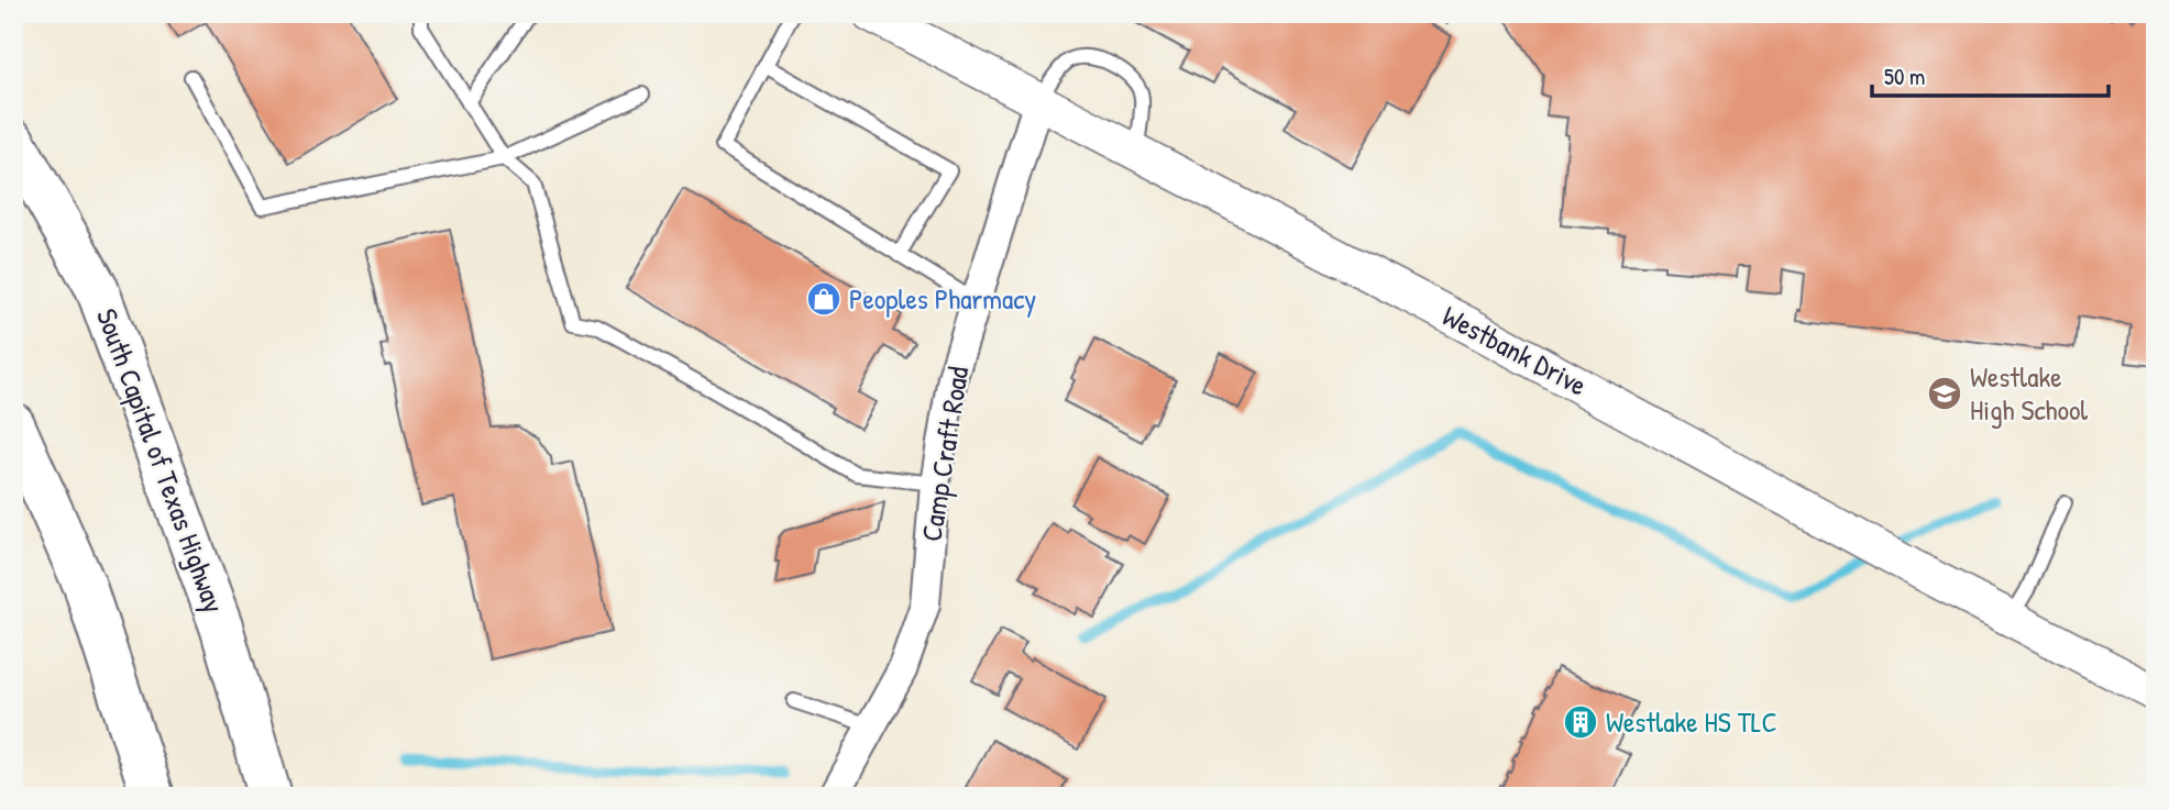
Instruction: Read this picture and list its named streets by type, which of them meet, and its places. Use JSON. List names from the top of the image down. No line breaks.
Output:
{"streets":{"highway":["South Capital of Texas Highway"],"street":["Westbank Drive","Camp Craft Road"]},"crossings":[["Westbank Drive","Camp Craft Road"]],"places":{"shop":["Peoples Pharmacy"],"school or university":["Westlake High School"],"building":["Westlake HS TLC"]},"scale_bar":"50 m"}
